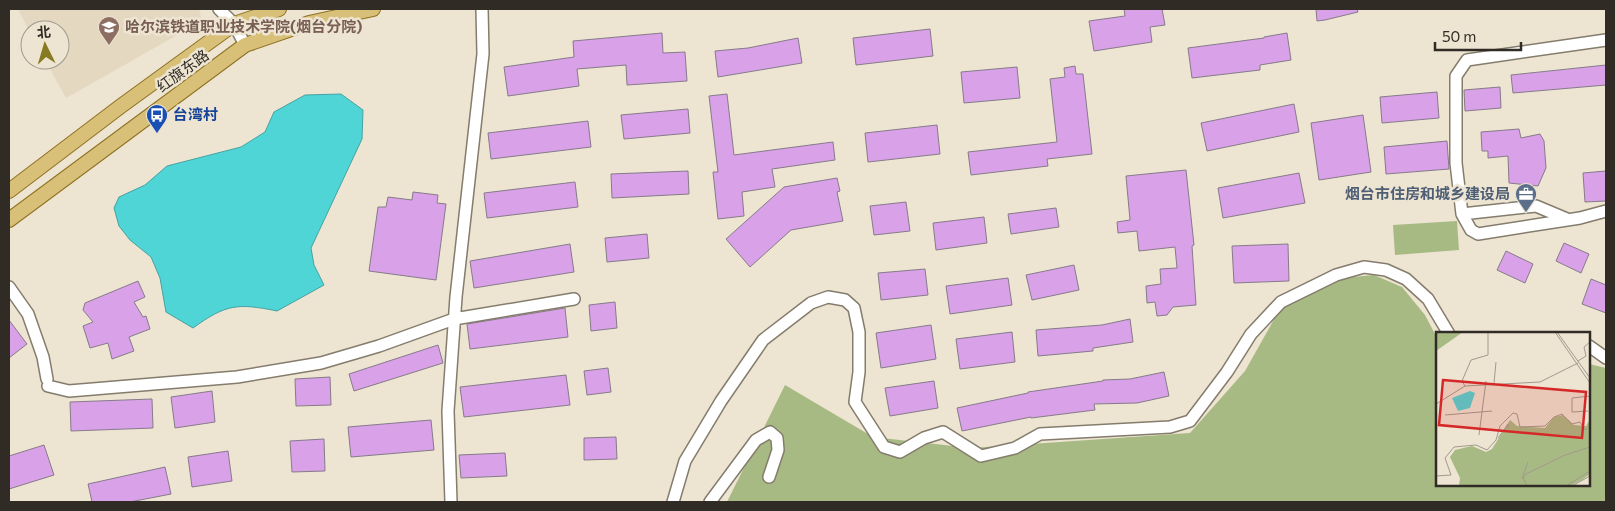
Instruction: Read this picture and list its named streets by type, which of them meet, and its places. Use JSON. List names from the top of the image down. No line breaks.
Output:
{"streets":{"main road":["红旗东路"]},"places":{"school or university":["哈尔滨铁道职业技术学院(烟台分院)"],"bus stop":["台湾村"],"office":["烟台市住房和城乡建设局"]},"scale_bar":"50 m","north":"top"}
